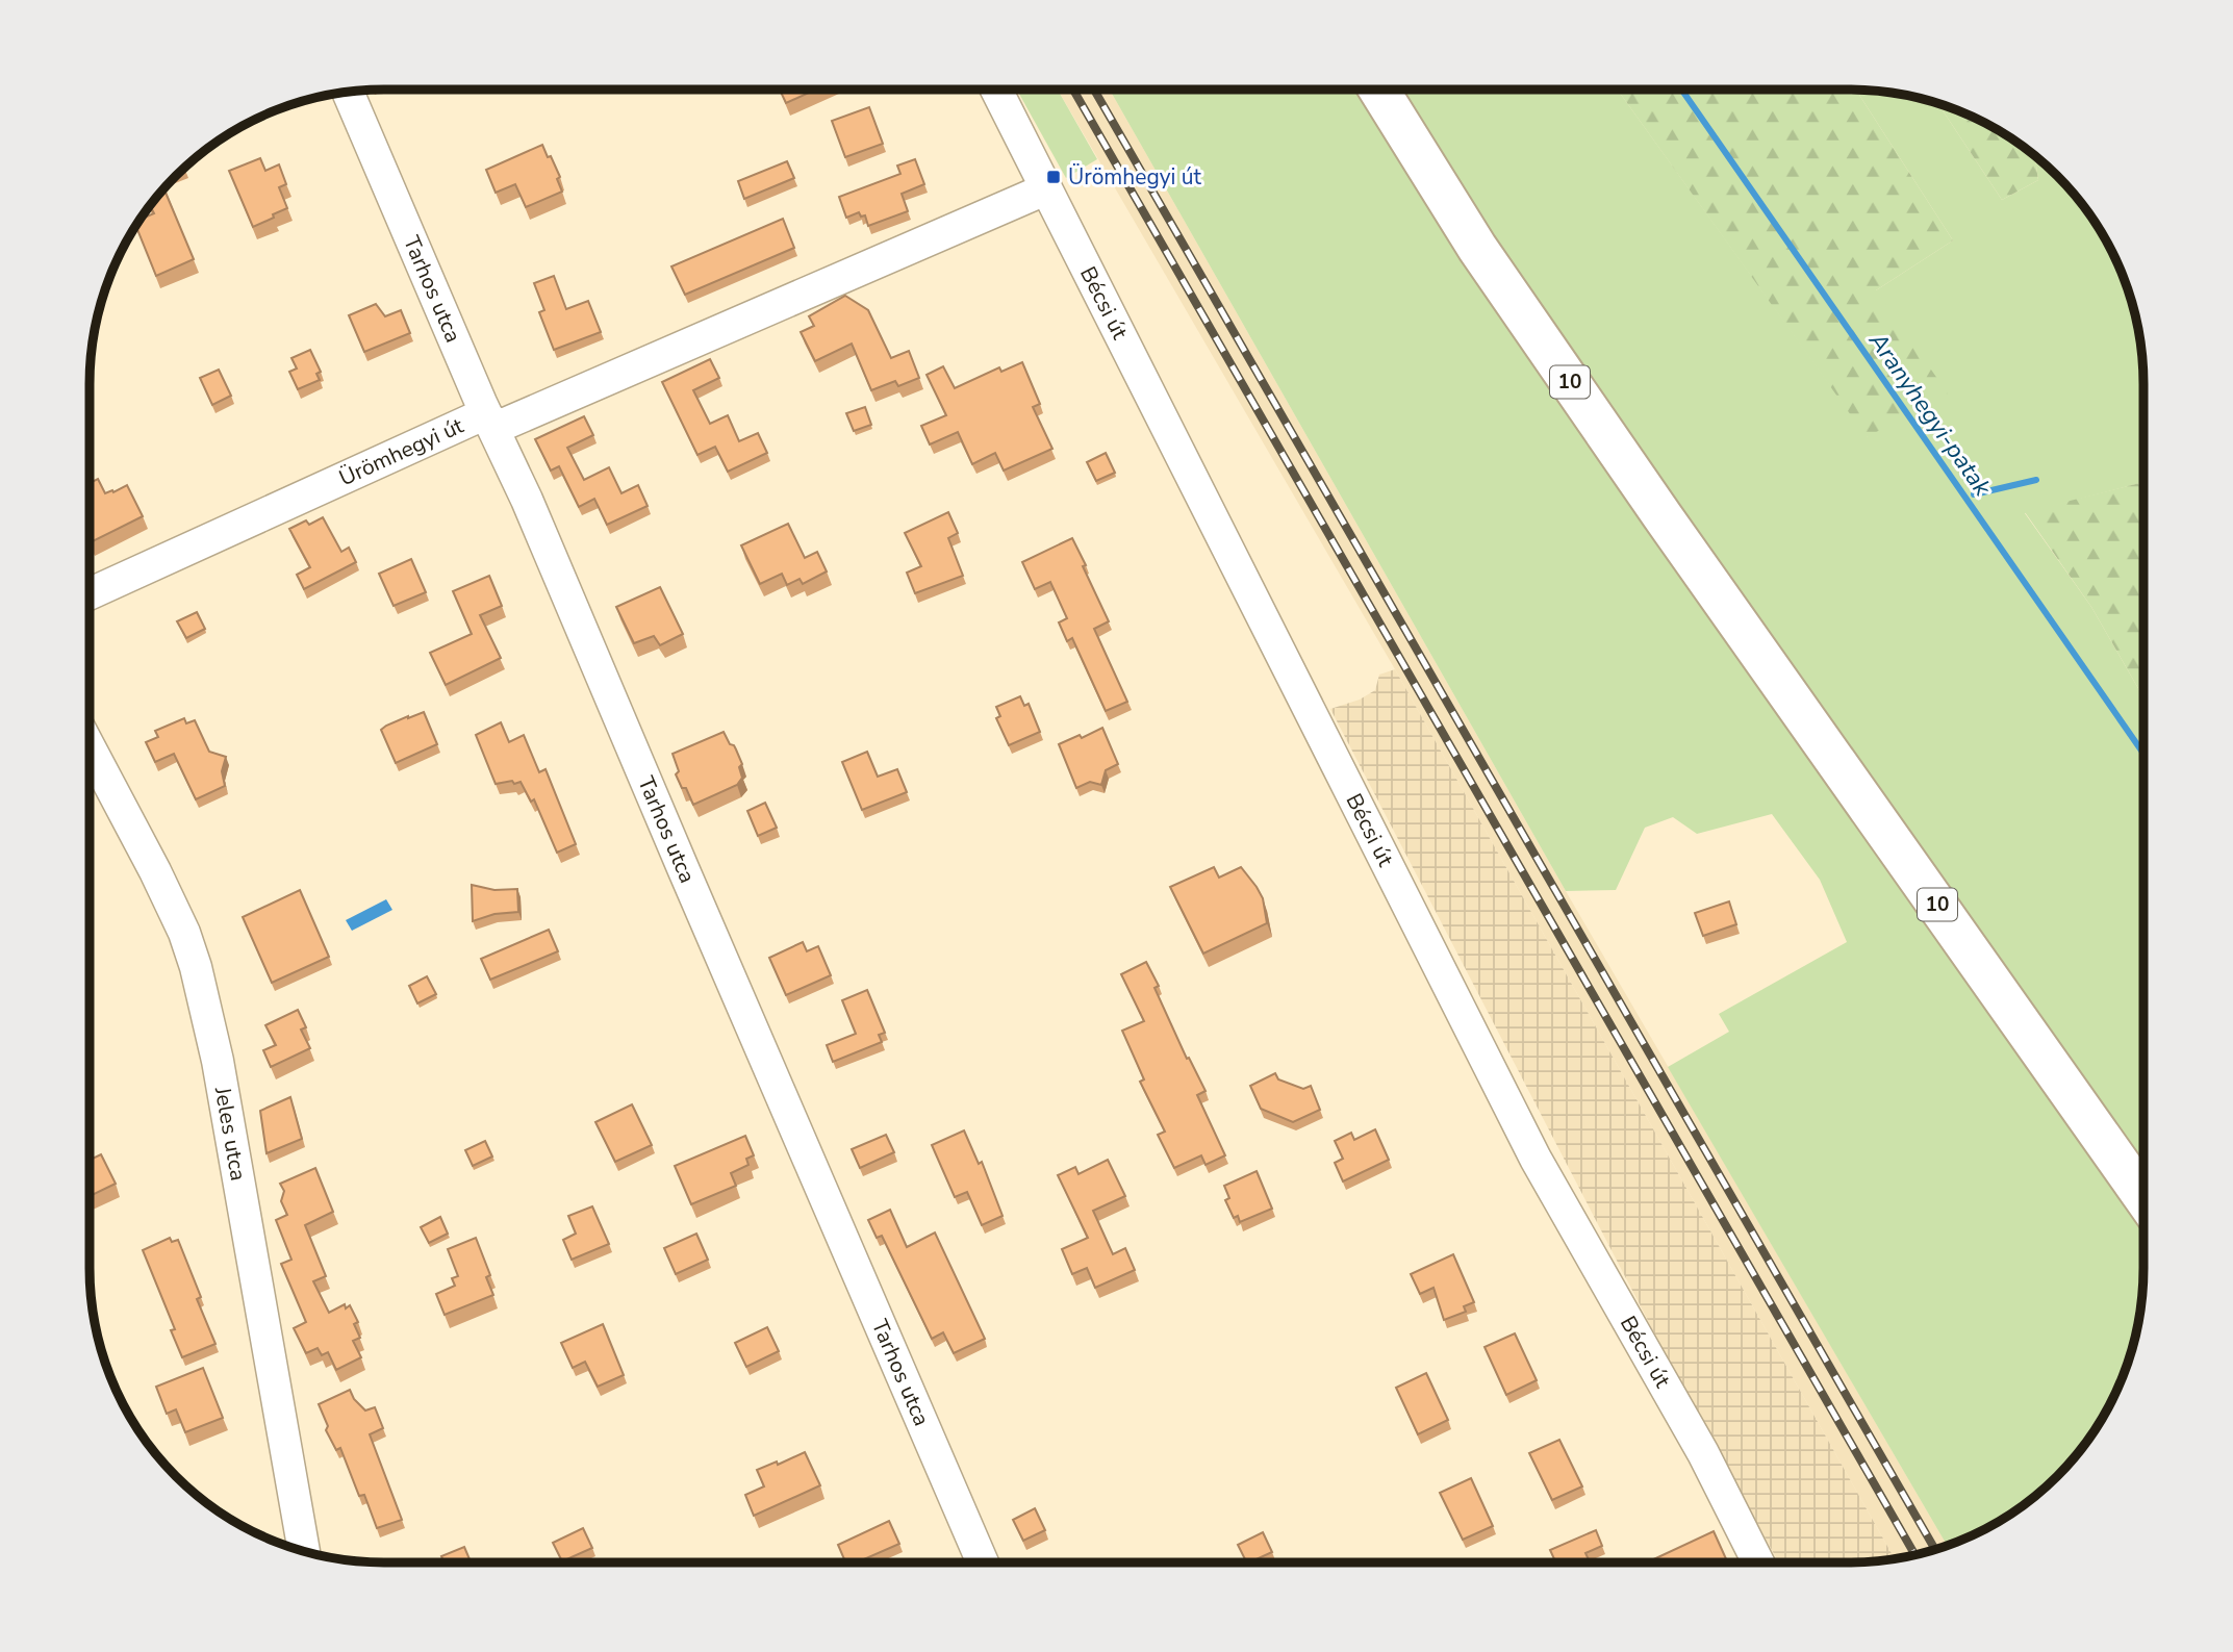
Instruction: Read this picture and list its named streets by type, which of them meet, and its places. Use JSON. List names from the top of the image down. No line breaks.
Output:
{"streets":{"main road":["10"],"street":["Tarhos utca","Bécsi út","Ürömhegyi út","Jeles utca"]},"crossings":[["Tarhos utca","Ürömhegyi út"],["Bécsi út","Ürömhegyi út"]],"water":["Aranyhegyi-patak"],"places":{"transit":["Ürömhegyi út"]}}
